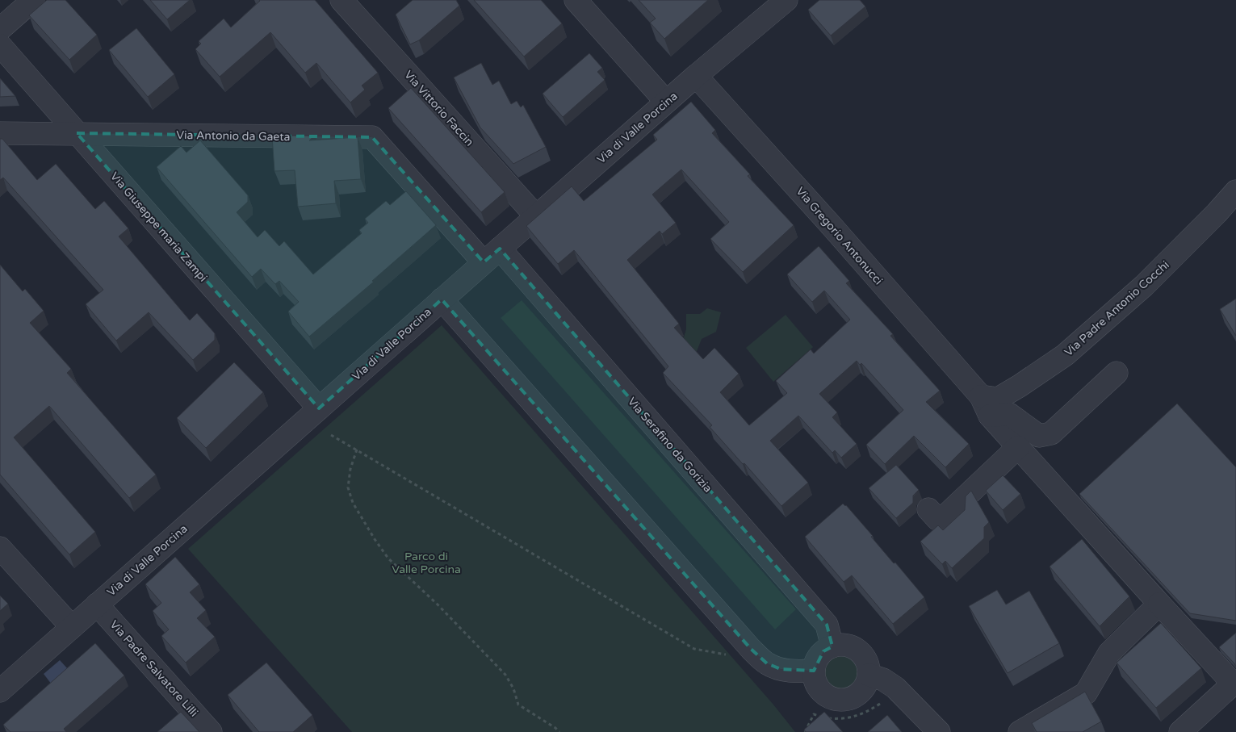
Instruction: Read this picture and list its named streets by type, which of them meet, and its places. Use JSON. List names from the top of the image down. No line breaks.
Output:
{"streets":{"street":["Via Vittorio Faccin","Via di Valle Porcina","Via Antonio da Gaeta","Via Giuseppe maria Zampi","Via Gregorio Antonucci","Via Padre Antonio Cocchi","Via Serafino da Gorizia","Via Padre Salvatore Lilli"]},"crossings":[["Via Vittorio Faccin","Via di Valle Porcina"],["Via di Valle Porcina","Via Antonio da Gaeta"],["Via di Valle Porcina","Via Giuseppe maria Zampi"],["Via di Valle Porcina","Via Gregorio Antonucci"],["Via di Valle Porcina","Via Serafino da Gorizia"],["Via di Valle Porcina","Via Padre Salvatore Lilli"],["Via Antonio da Gaeta","Via Giuseppe maria Zampi"],["Via Antonio da Gaeta","Via Serafino da Gorizia"],["Via Gregorio Antonucci","Via Padre Antonio Cocchi"]],"parks":["Parco di Valle Porcina"]}
